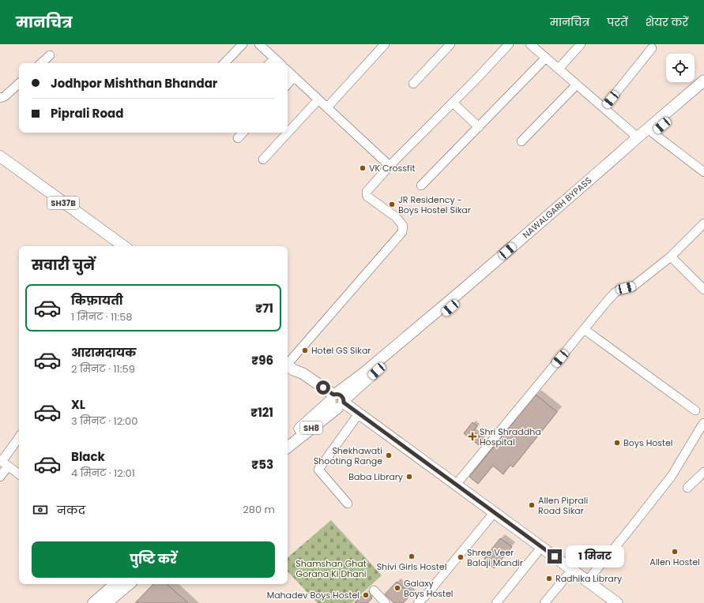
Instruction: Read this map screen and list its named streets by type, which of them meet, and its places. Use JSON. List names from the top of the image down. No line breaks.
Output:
{"streets":{"main road":["SH37B","NAWALGARH BYPASS","SH8"]},"crossings":[["NAWALGARH BYPASS","SH8"]],"parks":["Shamshan Ghat Gorana Ki Dhani"],"places":{"other":["VK Crossfit","JR Residency - Boys Hostel Sikar","Hotel GS Sikar","Boys Hostel","Shekhawati Shooting Range","Baba Library","Allen Piprali Road Sikar","Allen Hostel","Shivi Girls Hostel","Shree Veer Balaji Mandir","Radhika Library","Galaxy Boys Hostel","Mahadev Boys Hostel"],"health":["Shri Shraddha Hospital"]},"page":{"header":"मानचित्र","nav":["मानचित्र","परतें","शेयर करें"],"banner":["Jodhpor Mishthan Bhandar","Piprali Road"],"heading":"सवारी चुनें","list":[{"name":"किफ़ायती","note":"1 मिनट · 11:58","value":"₹71"},{"name":"आरामदायक","note":"2 मिनट · 11:59","value":"₹96"},{"name":"XL","note":"3 मिनट · 12:00","value":"₹121"},{"name":"Black","note":"4 मिनट · 12:01","value":"₹53"}],"pay":["नकद","280 m"],"buttons":"पुष्टि करें","bubble":"1 मिनट"}}
